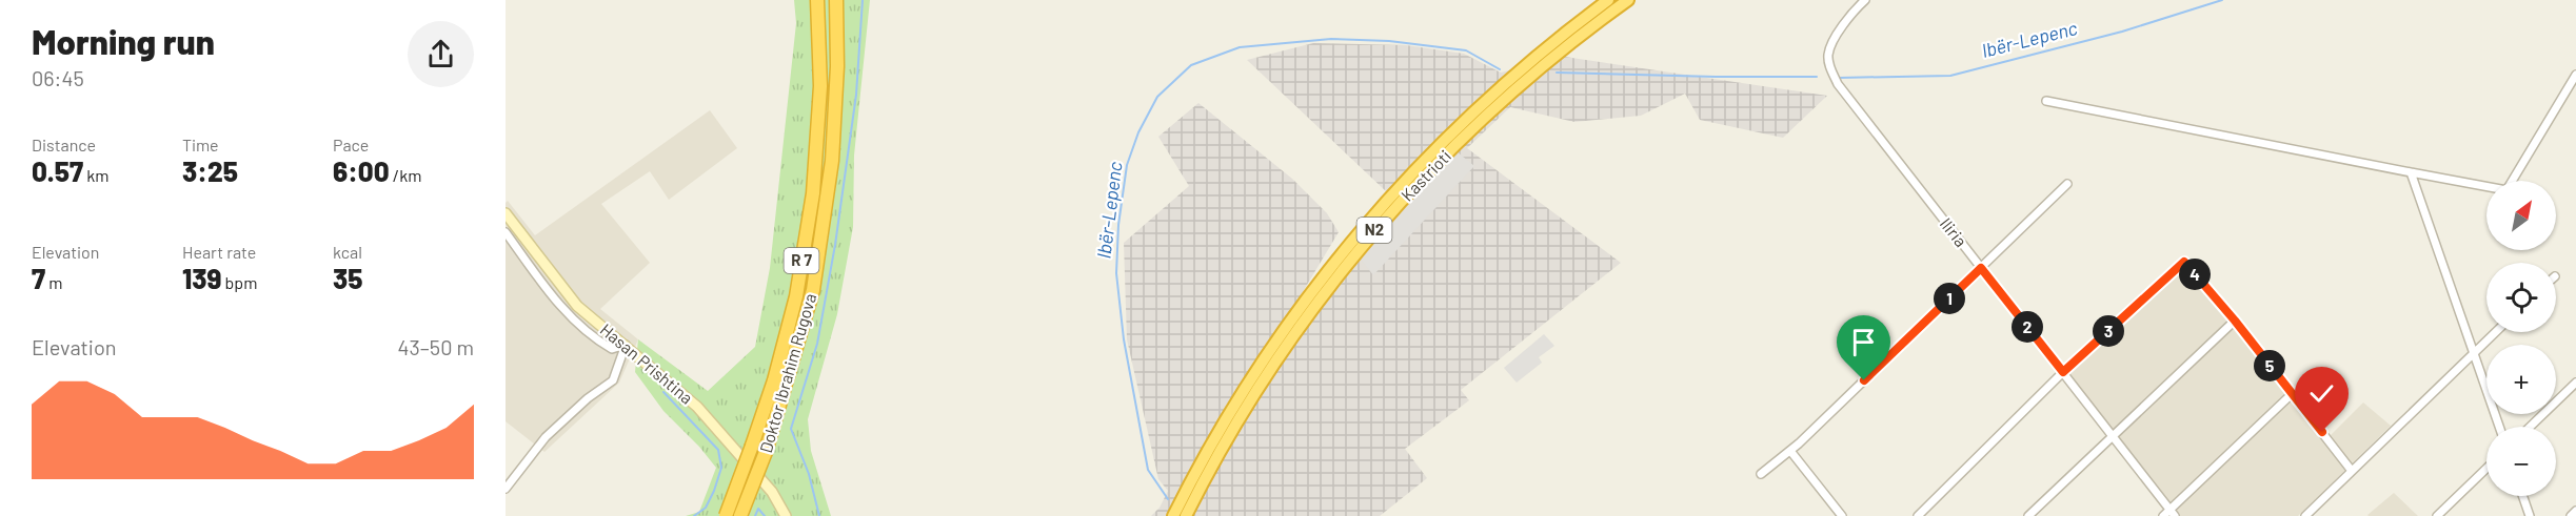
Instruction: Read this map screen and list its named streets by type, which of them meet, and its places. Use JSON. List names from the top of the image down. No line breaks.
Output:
{"streets":{"highway":["Kastrioti","N2","R 7","Doktor Ibrahim Rugova"],"main road":["Hasan Prishtina"],"street":["Iliria"]},"water":["Ibër-Lepenc"],"north":"top right","page":{"heading":["Morning run","06:45"],"stats":[["Distance","0.57 km"],["Time","3:25"],["Pace","6:00 /km"],["Elevation","7 m"],["Heart rate","139 bpm"],["kcal","35"]],"map_buttons":["+","−"],"pins":["4","1","2","3","5"],"chart":["Elevation","43–50 m"]}}
